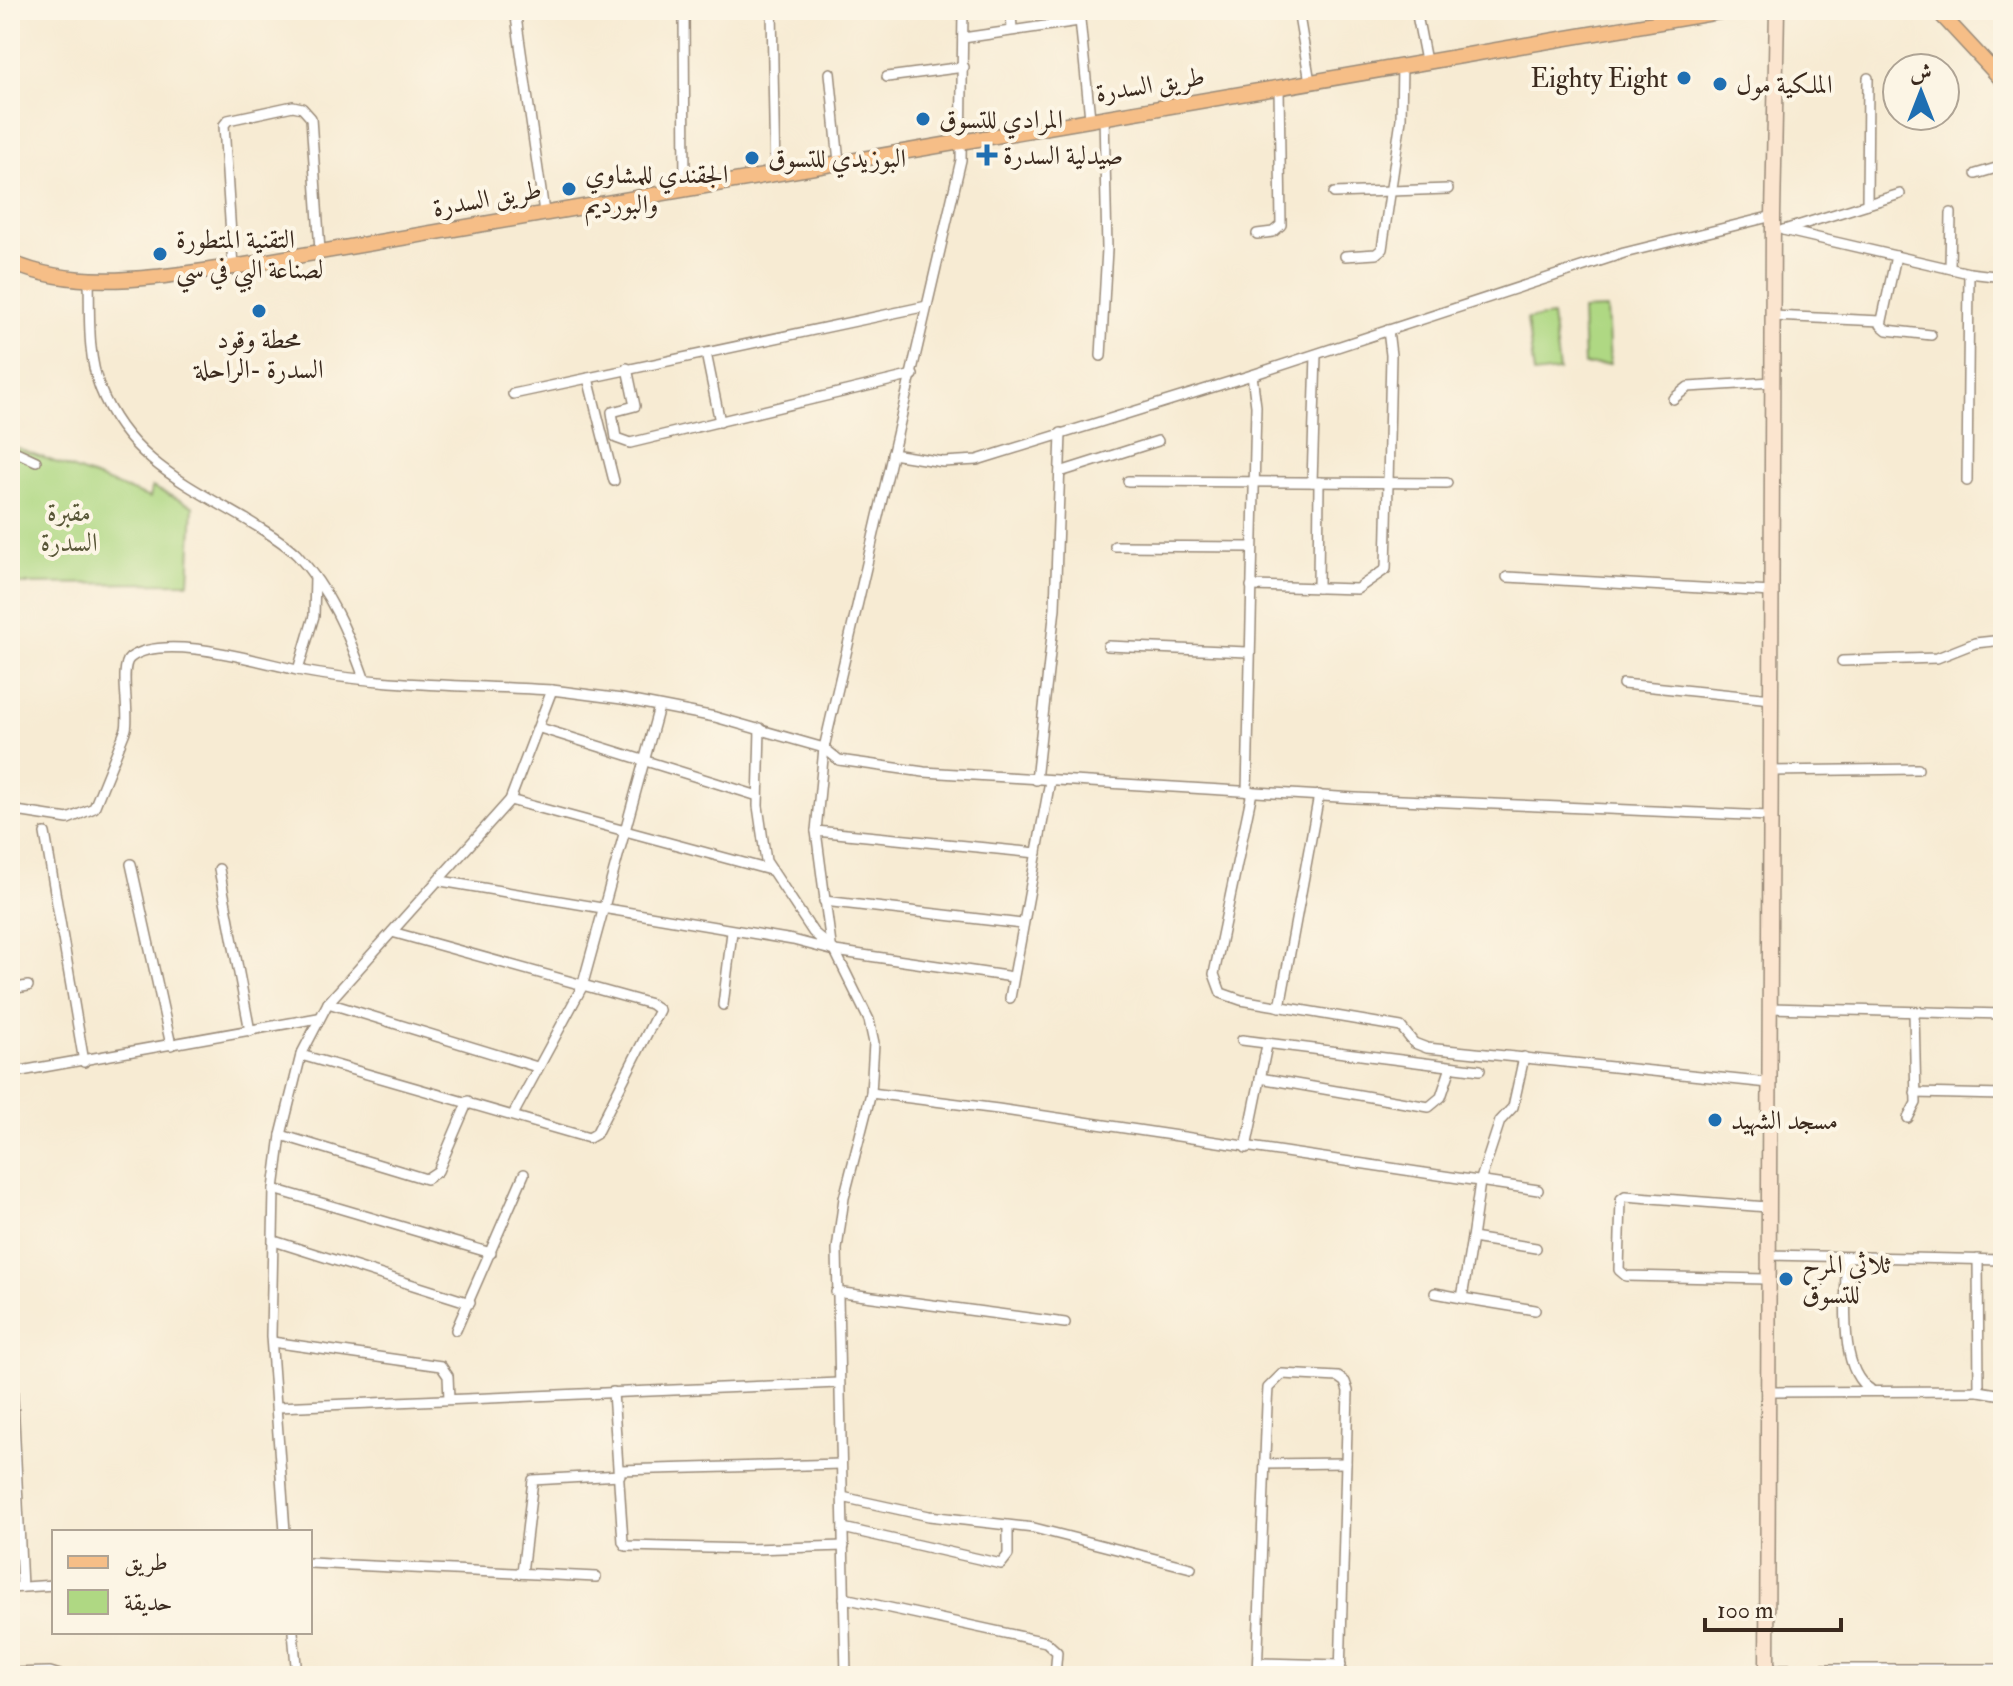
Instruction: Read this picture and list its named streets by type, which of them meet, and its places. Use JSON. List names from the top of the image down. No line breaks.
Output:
{"streets":{"main road":["طريق السدرة"]},"parks":["مقبرة السدرة"],"places":{"other":["Eighty Eight","الملكية مول","المرادي للتسوق","البوزيدي للتسوق","الجقندي للمشاوي والبورديم","التقنية المتطورة لصناعة البي في سي","محطة وقود السدرة -الراحلة","مسجد الشهيد","ثلاثي المرح للتسوق"],"health":["صيدلية السدرة"]},"legend":["طريق","حديقة"],"scale_bar":"100 m","north":"top"}
